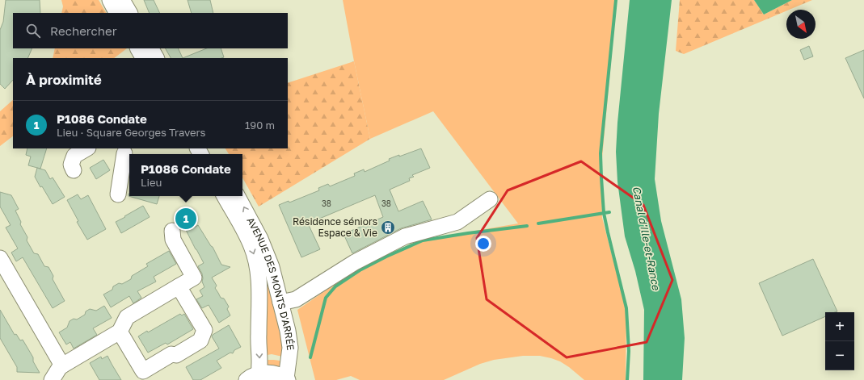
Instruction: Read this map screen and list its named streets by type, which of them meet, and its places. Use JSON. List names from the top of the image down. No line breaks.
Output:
{"streets":{"street":["AVENUE DES MONTS D'ARRÉE"]},"water":["Canal d'Ille-et-Rance"],"places":{"building":["Résidence séniors Espace & Vie"]},"house_numbers":["38","38"],"north":"bottom right","page":{"search":"Rechercher","heading":"À proximité","list":[{"mark":"1","name":"P1086 Condate","note":"Lieu · Square Georges Travers","value":"190 m"}],"popup":["P1086 Condate","Lieu"],"pins":"1","map_buttons":["+","−"]}}
